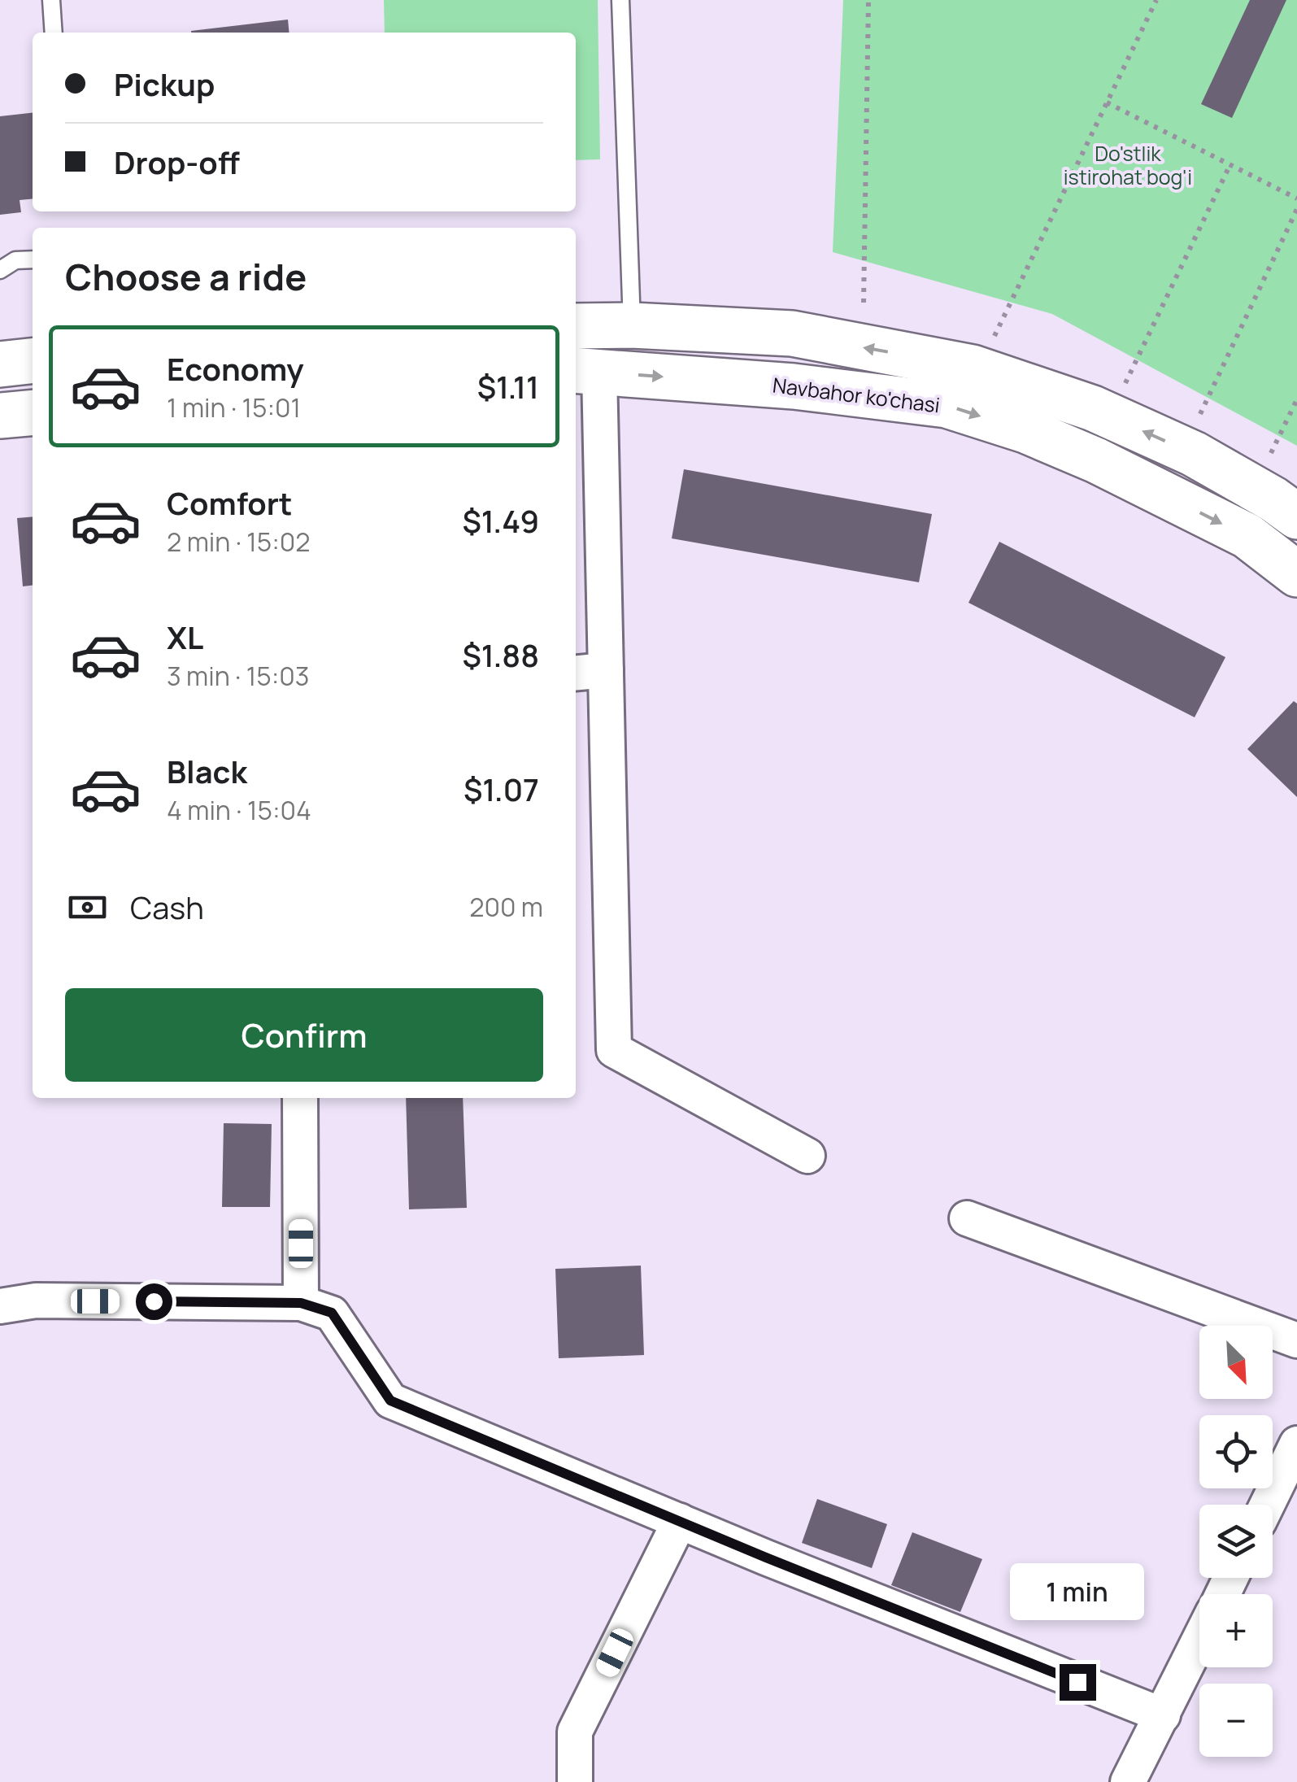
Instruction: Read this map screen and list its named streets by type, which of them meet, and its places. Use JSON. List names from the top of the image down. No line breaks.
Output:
{"streets":{"street":["Navbahor ko'chasi"]},"parks":["Do'stlik istirohat bog'i"],"north":"bottom right","page":{"banner":["Pickup","Drop-off"],"heading":"Choose a ride","list":[{"name":"Economy","note":"1 min · 15:01","value":"$1.11"},{"name":"Comfort","note":"2 min · 15:02","value":"$1.49"},{"name":"XL","note":"3 min · 15:03","value":"$1.88"},{"name":"Black","note":"4 min · 15:04","value":"$1.07"}],"pay":["Cash","200 m"],"buttons":"Confirm","map_buttons":["+","−"],"bubble":"1 min"}}
